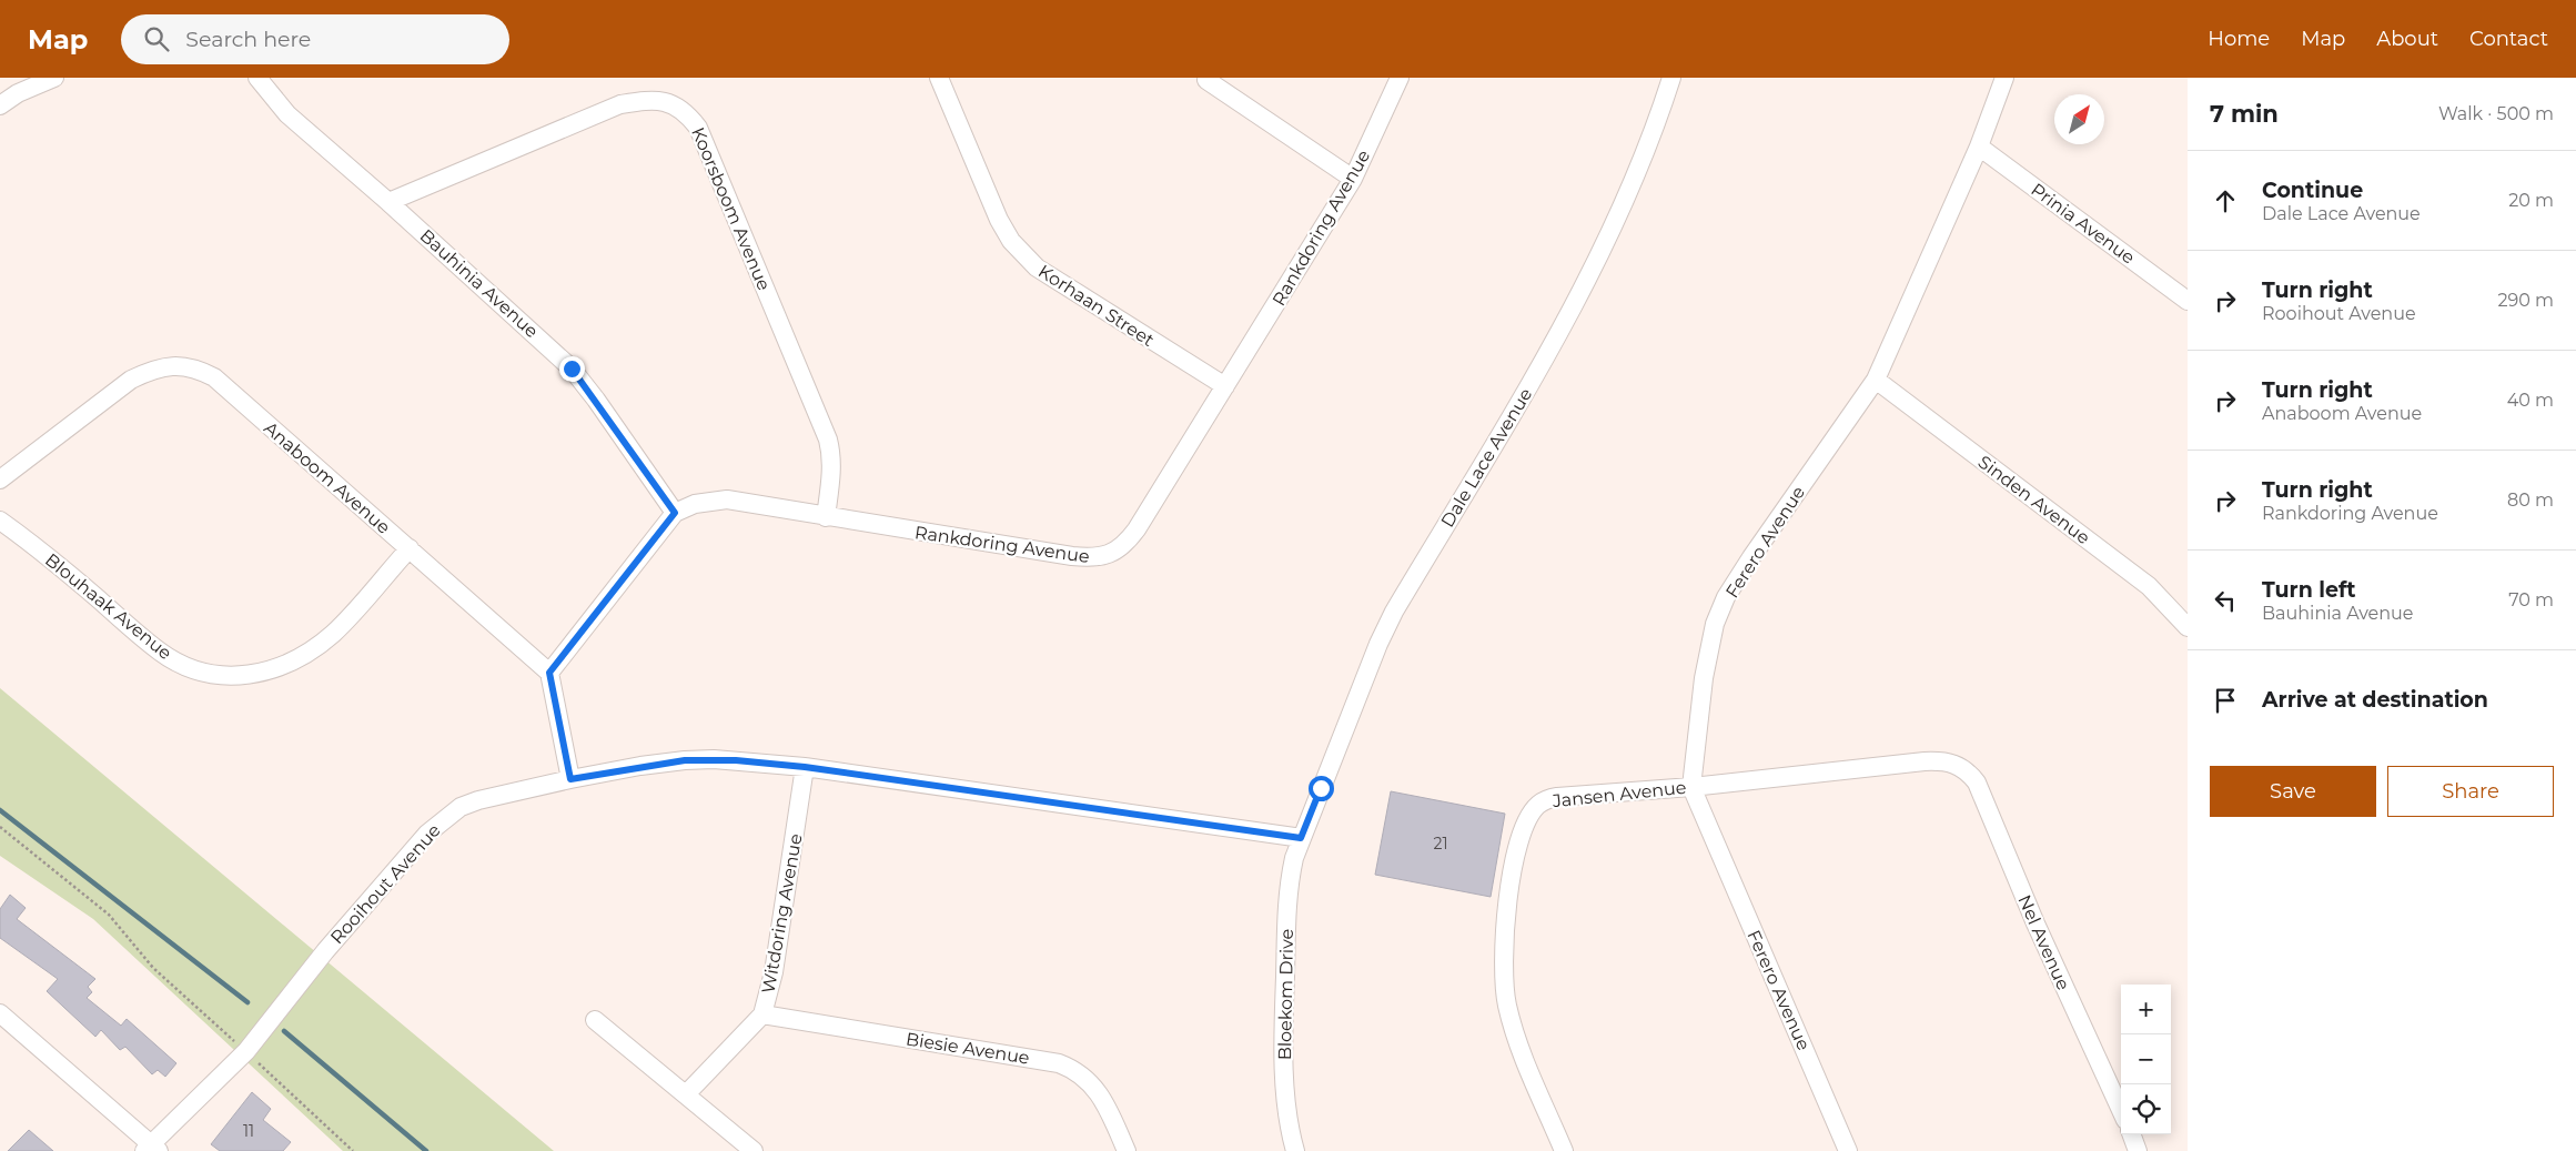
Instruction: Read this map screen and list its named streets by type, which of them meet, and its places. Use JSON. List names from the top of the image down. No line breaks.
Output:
{"streets":{"street":["Koorsboom Avenue","Prinia Avenue","Rankdoring Avenue","Bauhinia Avenue","Korhaan Street","Dale Lace Avenue","Anaboom Avenue","Sinden Avenue","Ferero Avenue","Blouhaak Avenue","Jansen Avenue","Rooihout Avenue","Witdoring Avenue","Nel Avenue","Bloekom Drive","Biesie Avenue"]},"crossings":[["Koorsboom Avenue","Rankdoring Avenue"],["Koorsboom Avenue","Bauhinia Avenue"],["Prinia Avenue","Ferero Avenue"],["Rankdoring Avenue","Bauhinia Avenue"],["Rankdoring Avenue","Korhaan Street"],["Dale Lace Avenue","Rooihout Avenue"],["Dale Lace Avenue","Bloekom Drive"],["Anaboom Avenue","Blouhaak Avenue"],["Sinden Avenue","Ferero Avenue"],["Ferero Avenue","Jansen Avenue"],["Jansen Avenue","Nel Avenue"],["Rooihout Avenue","Witdoring Avenue"],["Rooihout Avenue","Bloekom Drive"],["Witdoring Avenue","Biesie Avenue"]],"house_numbers":["21","11"],"north":"top right","page":{"header":"Map","search":"Search here","nav":["Home","Map","About","Contact"],"heading":["7 min","Walk · 500 m"],"list":[["Continue","Dale Lace Avenue","20 m"],["Turn right","Rooihout Avenue","290 m"],["Turn right","Anaboom Avenue","40 m"],["Turn right","Rankdoring Avenue","80 m"],["Turn left","Bauhinia Avenue","70 m"],"Arrive at destination"],"buttons":["Save","Share"],"map_buttons":["+","−"]}}
